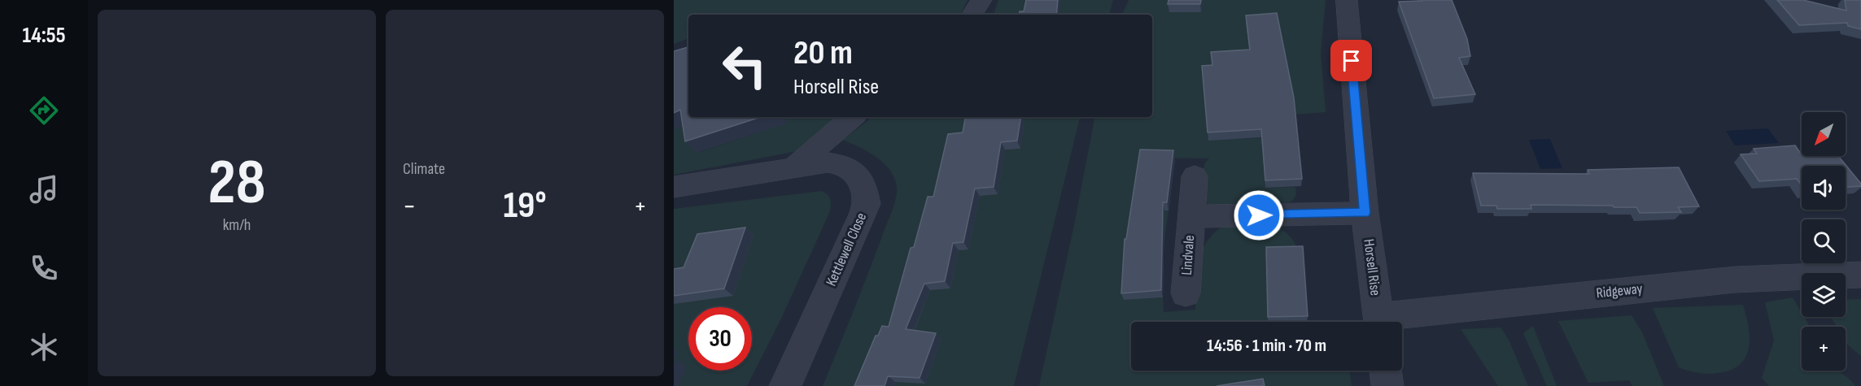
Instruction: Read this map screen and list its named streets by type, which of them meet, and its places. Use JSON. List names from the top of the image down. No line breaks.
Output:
{"streets":{"street":["Kettlewell Close","Lindvale","Horsell Rise","Ridgeway"]},"crossings":[["Lindvale","Horsell Rise"]],"north":"bottom left","page":{"tabs":"14:55","tile":[["28","km/h"],"Climate"],"turn":["20 m","Horsell Rise"],"map_buttons":"+","heat":["−","19°","+"],"limit":"30","trip":"14:56 · 1 min · 70 m"}}
